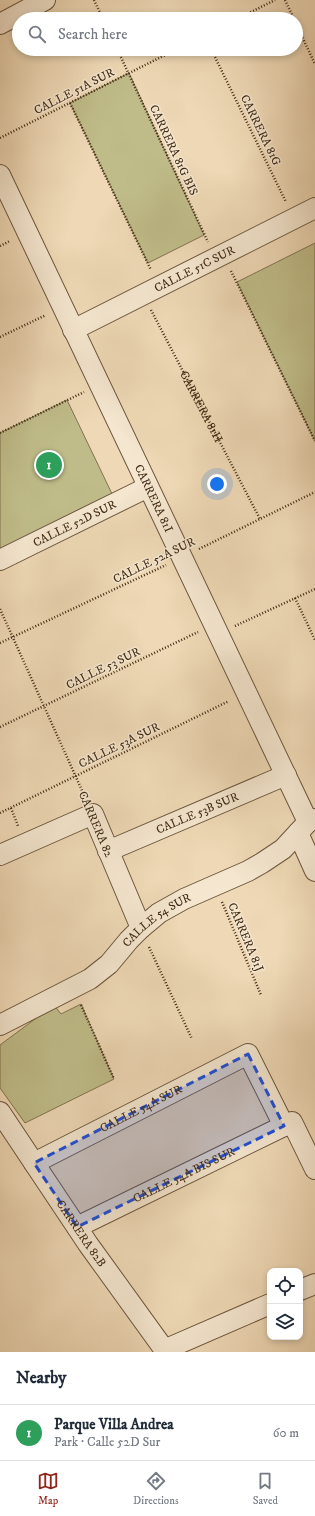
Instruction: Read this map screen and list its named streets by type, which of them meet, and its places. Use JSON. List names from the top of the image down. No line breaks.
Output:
{"streets":{"street":["CALLE 51C SUR","CARRERA 81I","CALLE 52D SUR","CALLE 53B SUR","CARRERA 82","CALLE 54 SUR","CALLE 54A SUR","CALLE 54A BIS SUR","CARRERA 82B"],"path":["CALLE 51A SUR","CARRERA 81G","CARRERA 81G BIS","CARRERA 81H","CALLE 52A SUR","CALLE 53 SUR","CALLE 53A SUR","CARRERA 81J"]},"crossings":[["CALLE 51A SUR","CARRERA 81G BIS"],["CALLE 51A SUR","CARRERA 81H"],["CARRERA 81G","CALLE 51C SUR"],["CARRERA 81G BIS","CALLE 51C SUR"],["CALLE 51C SUR","CARRERA 81H"],["CALLE 51C SUR","CARRERA 81I"],["CARRERA 81H","CALLE 52A SUR"],["CARRERA 81I","CALLE 52D SUR"],["CARRERA 81I","CALLE 52A SUR"],["CARRERA 81I","CALLE 53 SUR"],["CARRERA 81I","CALLE 53A SUR"],["CARRERA 81I","CALLE 53B SUR"],["CARRERA 81I","CALLE 54 SUR"],["CALLE 52A SUR","CARRERA 82"],["CALLE 53 SUR","CARRERA 82"],["CALLE 53A SUR","CARRERA 82"],["CALLE 53B SUR","CARRERA 82"],["CARRERA 82","CALLE 54 SUR"],["CALLE 54 SUR","CARRERA 81J"],["CALLE 54A SUR","CALLE 54A BIS SUR"],["CALLE 54A SUR","CARRERA 82B"],["CALLE 54A BIS SUR","CARRERA 82B"]],"page":{"search":"Search here","pins":"1","heading":"Nearby","list":[{"mark":"1","name":"Parque Villa Andrea","note":"Park · Calle 52D Sur","value":"60 m"}],"nav":["Map","Directions","Saved"]}}
